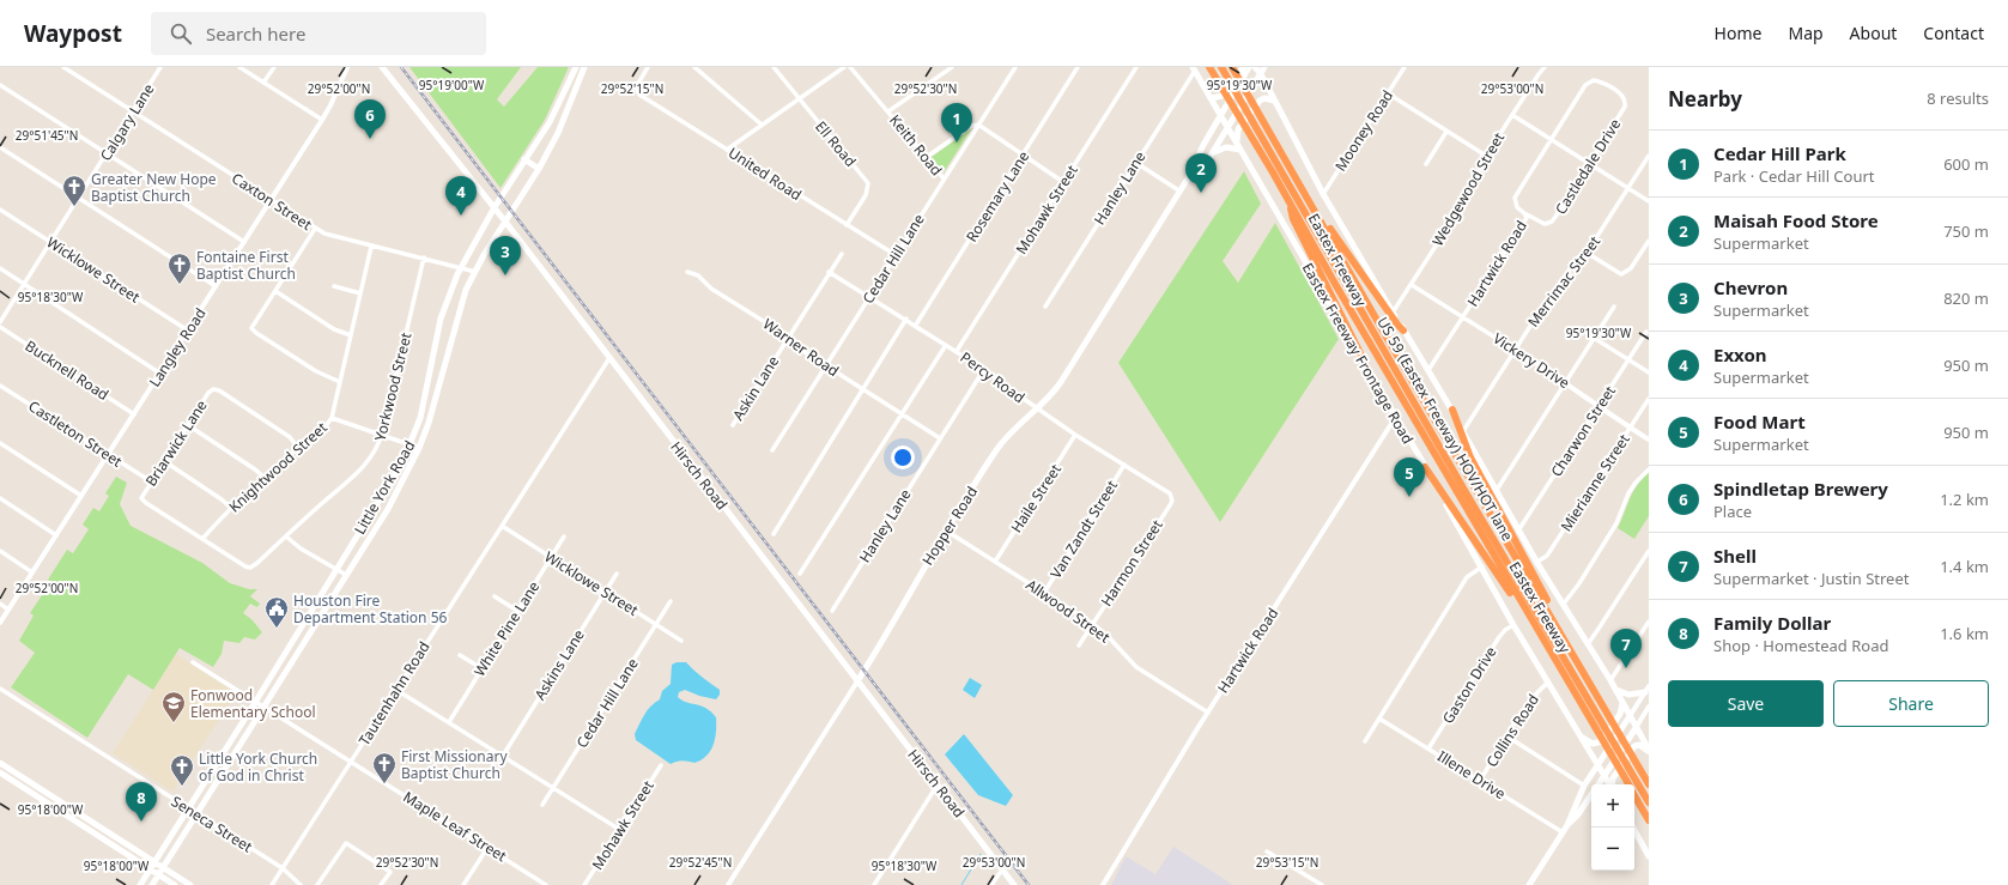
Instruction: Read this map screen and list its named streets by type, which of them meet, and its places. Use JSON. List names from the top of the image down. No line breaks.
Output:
{"streets":{"highway":["Eastex Freeway","US 59 (Eastex Freeway) HOV/HOT lane"],"main road":["Eastex Freeway Frontage Road","Hirsch Road","Little York Road","Hopper Road"],"street":["Calgary Lane","Mooney Road","Ell Road","Keith Road","Castledale Drive","United Road","Hanley Lane","Wedgewood Street","Rosemary Lane","Caxton Street","Mohawk Street","Cedar Hill Lane","Hartwick Road","Wicklowe Street","Merrimac Street","Langley Road","Warner Road","Vickery Drive","Bucknell Road","Percy Road","Yorkwood Street","Askin Lane","Charwon Street","Castleton Street","Briarwick Lane","Knightwood Street","Mierianne Street","Haile Street","Van Zandt Street","Harmon Street","Allwood Street","White Pine Lane","Askins Lane","Gaston Drive","Tautenhahn Road","Collins Road","Illene Drive","Seneca Street","Maple Leaf Street"]},"crossings":[["Calgary Lane","Caxton Street"],["Calgary Lane","Wicklowe Street"],["Ell Road","United Road"],["Keith Road","Cedar Hill Lane"],["Castledale Drive","Hartwick Road"],["United Road","Cedar Hill Lane"],["Hanley Lane","Warner Road"],["Hanley Lane","Eastex Freeway Frontage Road"],["Hanley Lane","Percy Road"],["Wedgewood Street","Vickery Drive"],["Rosemary Lane","Percy Road"],["Caxton Street","Langley Road"],["Caxton Street","Yorkwood Street"],["Caxton Street","Knightwood Street"],["Caxton Street","Little York Road"],["Mohawk Street","Percy Road"],["Cedar Hill Lane","Wicklowe Street"],["Cedar Hill Lane","Warner Road"],["Cedar Hill Lane","Percy Road"],["Hartwick Road","Eastex Freeway Frontage Road"],["Hartwick Road","Vickery Drive"],["Hartwick Road","Allwood Street"],["Wicklowe Street","Langley Road"],["Wicklowe Street","White Pine Lane"],["Wicklowe Street","Askins Lane"],["Wicklowe Street","Tautenhahn Road"],["Merrimac Street","Vickery Drive"],["Langley Road","Bucknell Road"],["Langley Road","Castleton Street"],["Warner Road","Askin Lane"],["Eastex Freeway Frontage Road","Hopper Road"],["Eastex Freeway Frontage Road","Gaston Drive"],["Eastex Freeway Frontage Road","Collins Road"],["Vickery Drive","Charwon Street"],["Vickery Drive","Mierianne Street"],["Percy Road","Askin Lane"],["Percy Road","Haile Street"],["Percy Road","Hopper Road"],["Percy Road","Van Zandt Street"],["Percy Road","Harmon Street"],["Yorkwood Street","Briarwick Lane"],["Yorkwood Street","Knightwood Street"],["Castleton Street","Briarwick Lane"],["Briarwick Lane","Knightwood Street"],["Hirsch Road","Little York Road"],["Hirsch Road","Hopper Road"],["Hirsch Road","Tautenhahn Road"],["Little York Road","Seneca Street"],["Little York Road","Maple Leaf Street"],["Haile Street","Allwood Street"],["Hopper Road","Allwood Street"],["Van Zandt Street","Allwood Street"],["Harmon Street","Allwood Street"],["Gaston Drive","Illene Drive"],["Tautenhahn Road","Seneca Street"],["Tautenhahn Road","Maple Leaf Street"],["Collins Road","Illene Drive"]],"places":{"church":["Greater New Hope Baptist Church","Fontaine First Baptist Church","First Missionary Baptist Church","Little York Church of God in Christ"],"public building":["Houston Fire Department Station 56"],"school or university":["Fonwood Elementary School"]},"page":{"header":"Waypost","search":"Search here","nav":["Home","Map","About","Contact"],"heading":["Nearby","8 results"],"pins":["6","1","2","4","3","5","7","8"],"list":[{"mark":"1","name":"Cedar Hill Park","note":"Park · Cedar Hill Court","value":"600 m"},{"mark":"2","name":"Maisah Food Store","note":"Supermarket","value":"750 m"},{"mark":"3","name":"Chevron","note":"Supermarket","value":"820 m"},{"mark":"4","name":"Exxon","note":"Supermarket","value":"950 m"},{"mark":"5","name":"Food Mart","note":"Supermarket","value":"950 m"},{"mark":"6","name":"Spindletap Brewery","note":"Place","value":"1.2 km"},{"mark":"7","name":"Shell","note":"Supermarket · Justin Street","value":"1.4 km"},{"mark":"8","name":"Family Dollar","note":"Shop · Homestead Road","value":"1.6 km"}],"buttons":["Save","Share"],"map_buttons":["+","−"]},"coordinates":["95°19'00\"W","95°19'30\"W","29°52'00\"N","29°52'15\"N","29°52'30\"N","29°53'00\"N","29°51'45\"N","95°18'30\"W","95°18'00\"W","29°52'45\"N","29°53'15\"N"]}
